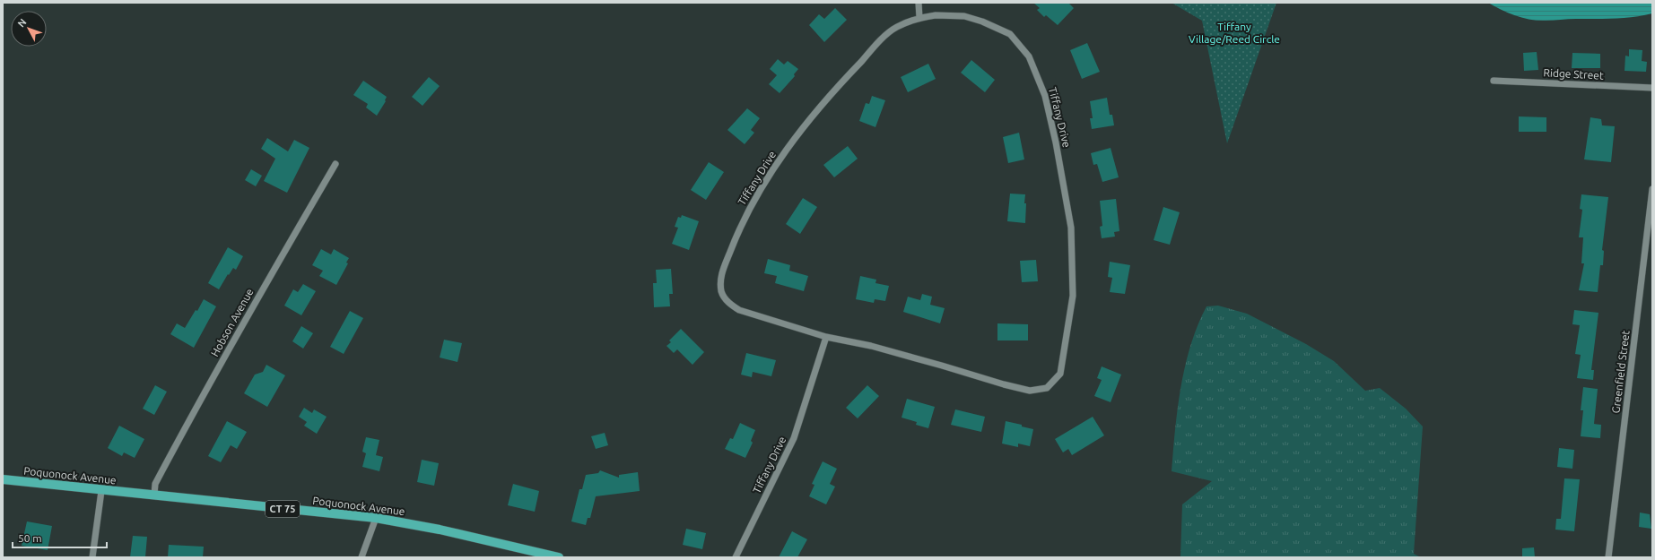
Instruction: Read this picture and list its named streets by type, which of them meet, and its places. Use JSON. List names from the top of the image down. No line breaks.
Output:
{"streets":{"main road":["Poquonock Avenue","CT 75"],"street":["Ridge Street","Tiffany Drive","Hobson Avenue","Greenfield Street"]},"crossings":[["Hobson Avenue","Poquonock Avenue"]],"parks":["Tiffany Village/Reed Circle"],"scale_bar":"50 m","north":"top left"}
